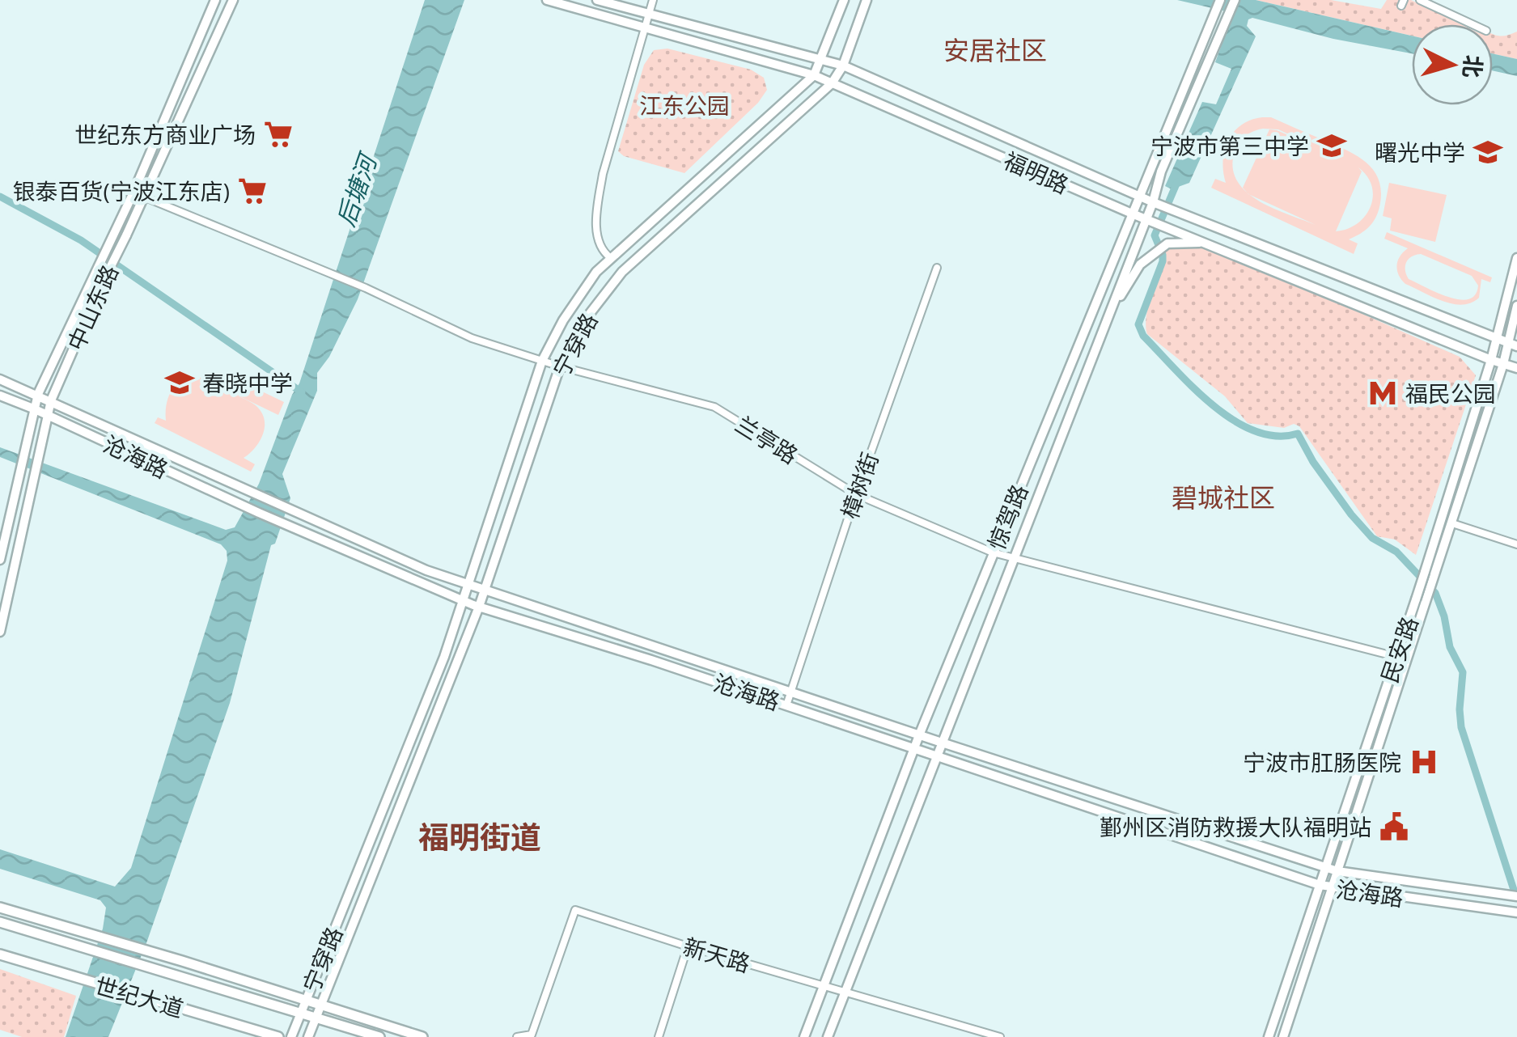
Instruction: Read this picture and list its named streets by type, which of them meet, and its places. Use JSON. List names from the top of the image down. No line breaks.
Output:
{"streets":{"highway":["世纪大道"],"main road":["福明路","中山东路","宁穿路","沧海路","惊驾路","民安路"],"street":["兰亭路","樟树街","新天路"]},"crossings":[["福明路","宁穿路"],["福明路","惊驾路"],["福明路","民安路"],["中山东路","兰亭路"],["中山东路","沧海路"],["宁穿路","兰亭路"],["宁穿路","沧海路"],["宁穿路","世纪大道"],["兰亭路","樟树街"],["兰亭路","惊驾路"],["兰亭路","民安路"],["沧海路","樟树街"],["沧海路","惊驾路"],["沧海路","民安路"],["惊驾路","新天路"]],"districts":["安居社区","碧城社区","福明街道"],"water":["后塘河"],"parks":["江东公园"],"places":{"supermarket":["世纪东方商业广场","银泰百货(宁波江东店)"],"school or university":["宁波市第三中学","曙光中学","春晓中学"],"metro station":["福民公园"],"hospital":["宁波市肛肠医院"],"public building":["鄞州区消防救援大队福明站"]},"north":"right"}
